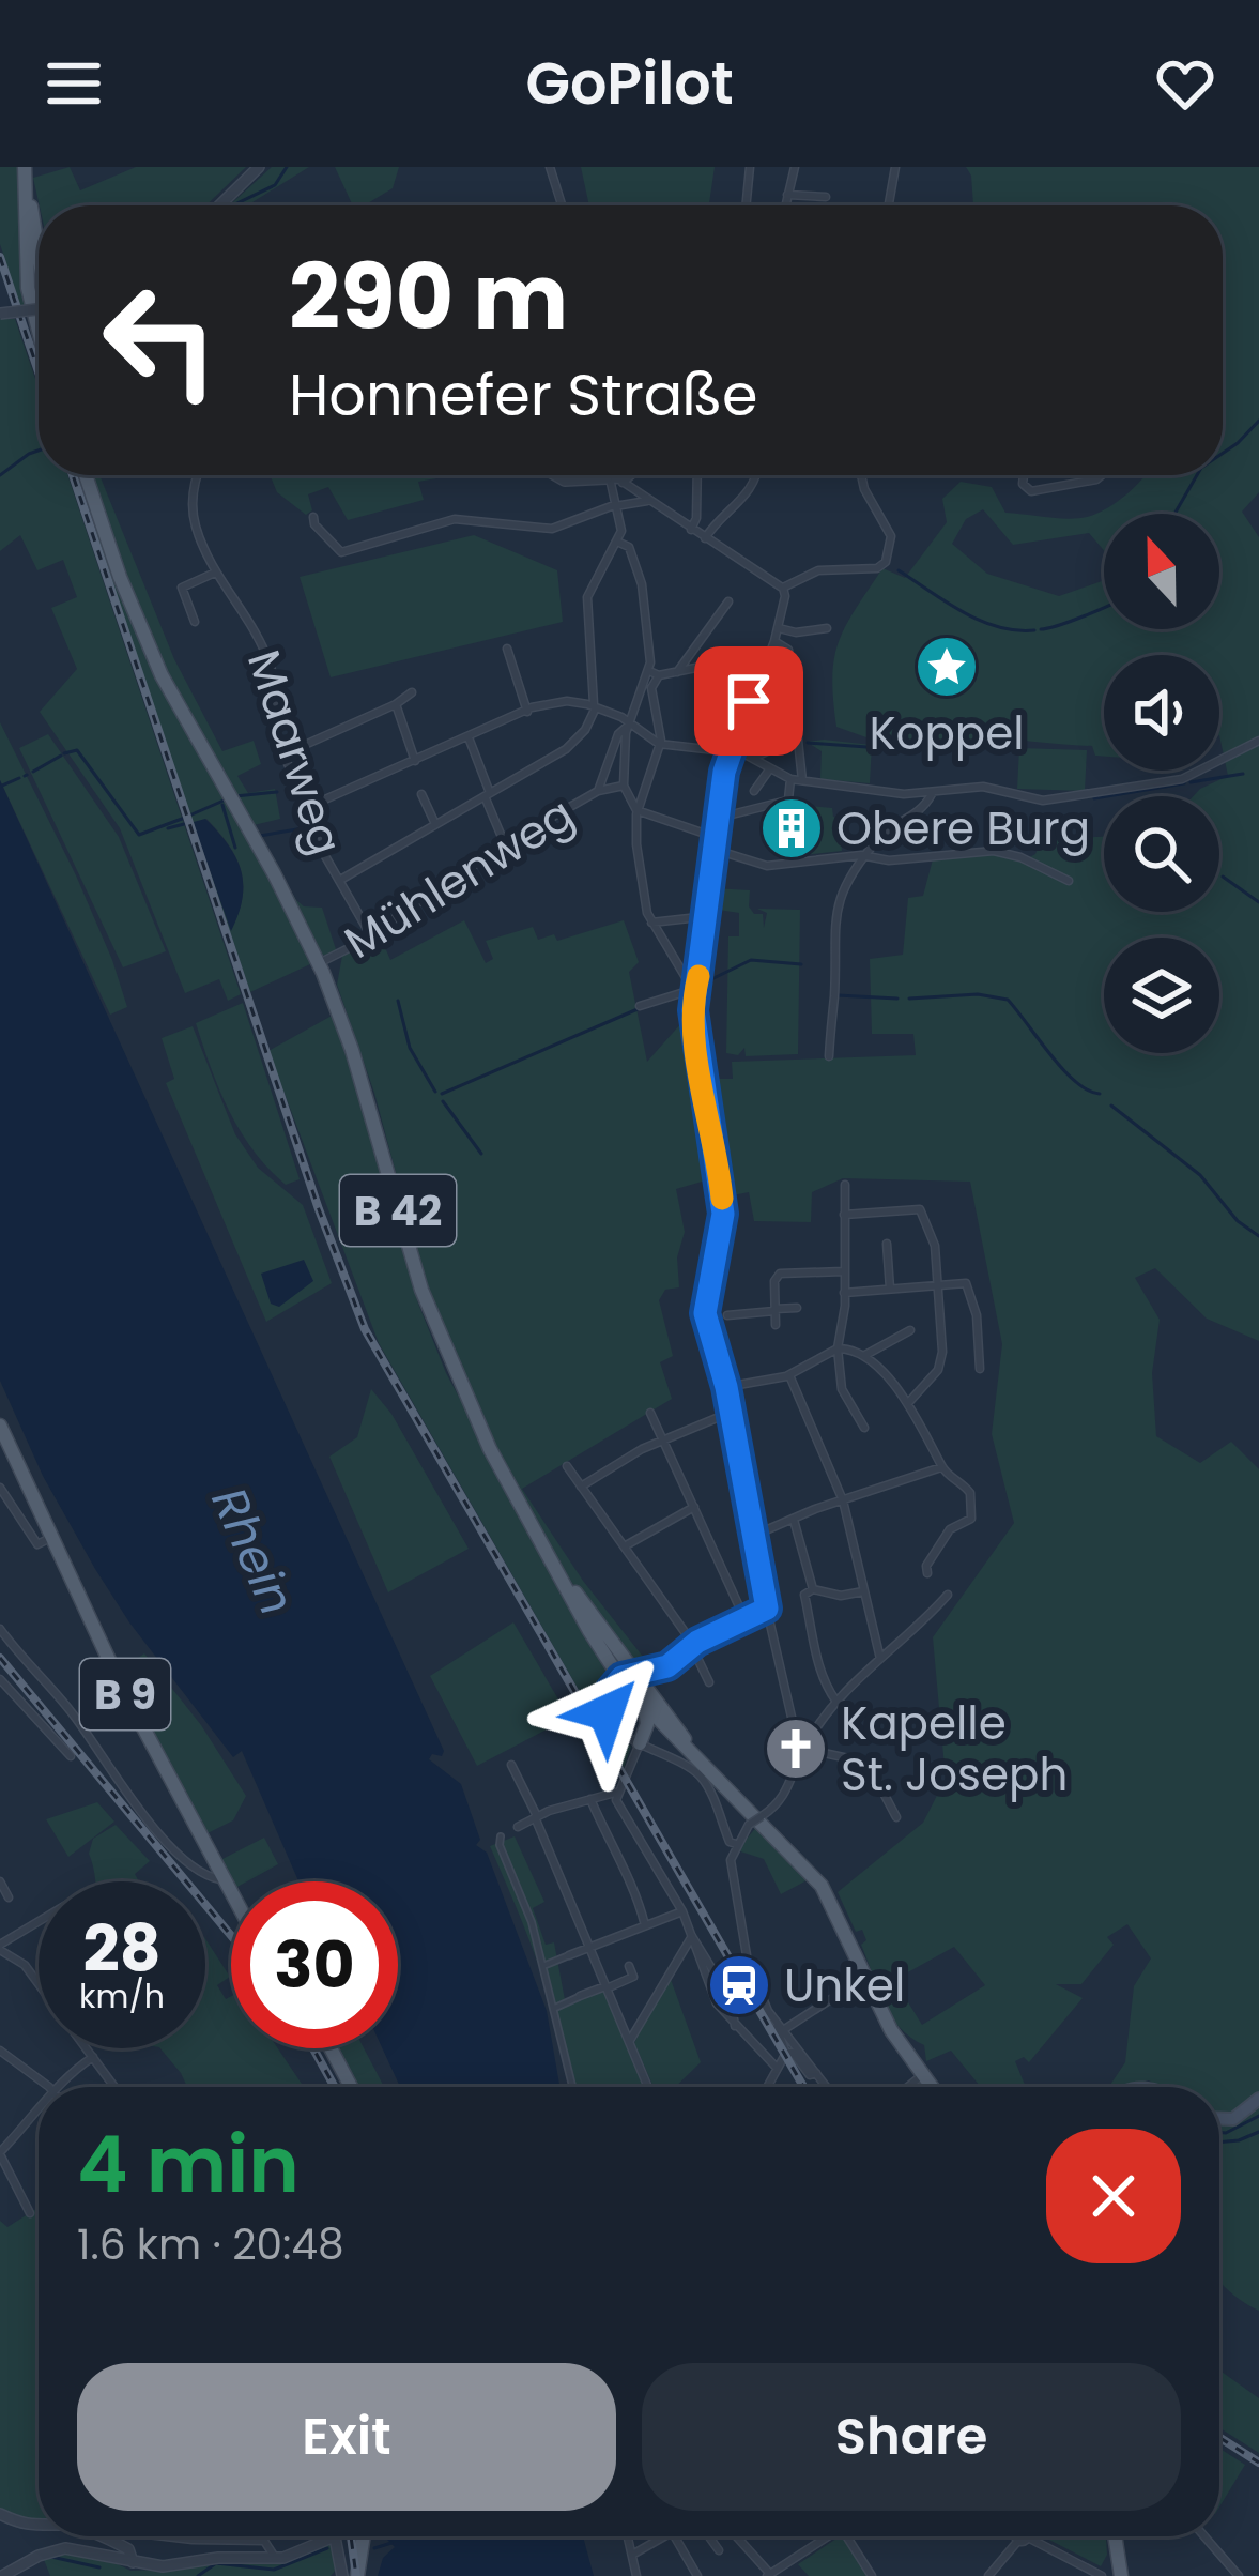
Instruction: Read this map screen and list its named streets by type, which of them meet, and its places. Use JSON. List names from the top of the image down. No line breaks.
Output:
{"streets":{"main road":["B 42","B 9"],"street":["Maarweg","Mühlenweg"]},"crossings":[["Maarweg","Mühlenweg"],["Mühlenweg","B 42"]],"water":["Rhein"],"places":{"place":["Koppel"],"building":["Obere Burg"],"church":["Kapelle St. Joseph"],"station":["Unkel"]},"north":"top","page":{"header":"GoPilot","turn":["290 m","Honnefer Straße"],"speed":"28 km/h","limit":"30","heading":["4 min","1.6 km · 20:48"],"buttons":["Exit","Share"]}}
